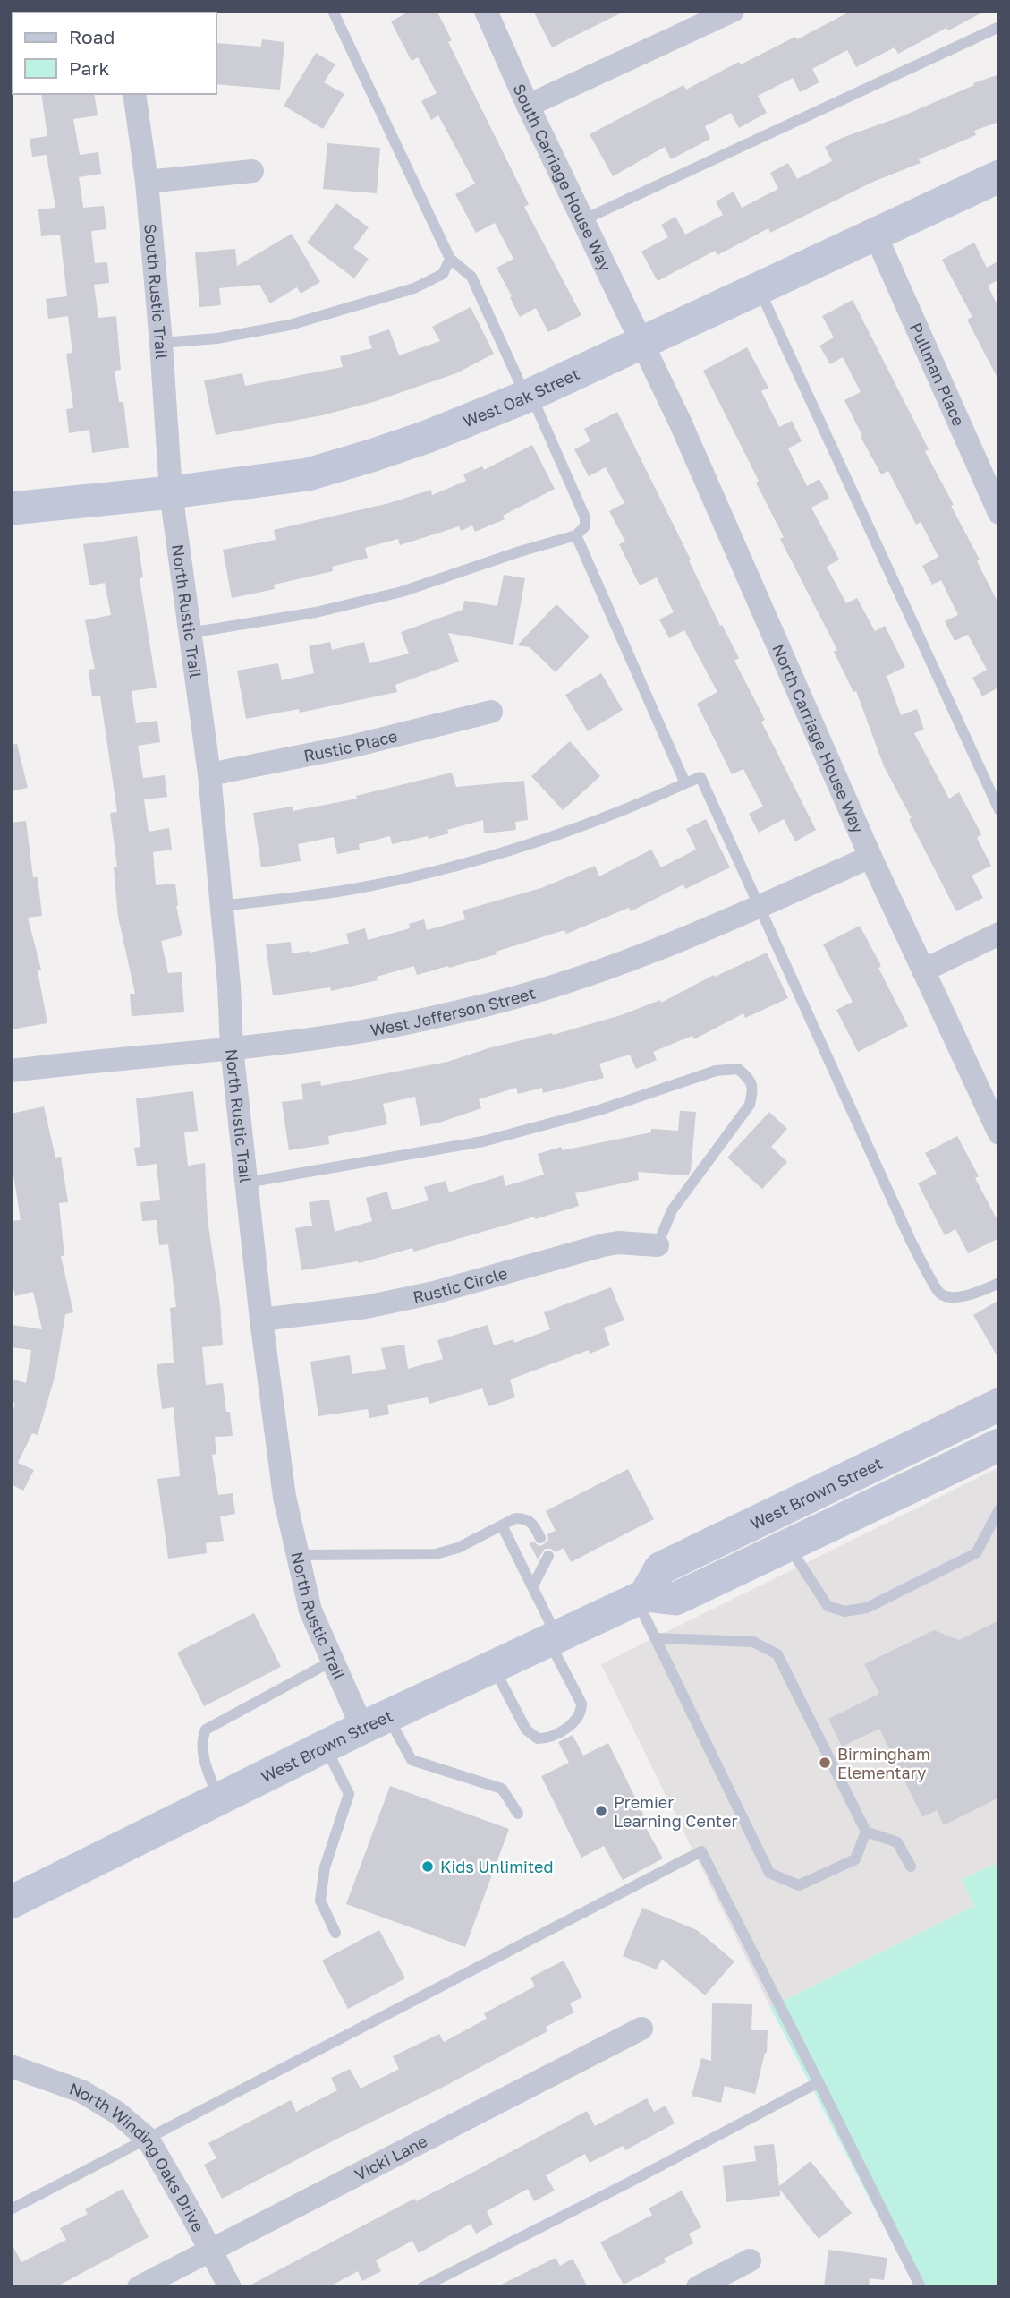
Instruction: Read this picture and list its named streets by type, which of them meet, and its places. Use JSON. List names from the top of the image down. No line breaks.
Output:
{"streets":{"main road":["West Oak Street","West Brown Street"],"street":["South Carriage House Way","South Rustic Trail","Pullman Place","North Rustic Trail","North Carriage House Way","Rustic Place","West Jefferson Street","Rustic Circle","Vicki Lane","North Winding Oaks Drive"]},"crossings":[["South Carriage House Way","West Oak Street"],["South Carriage House Way","North Carriage House Way"],["South Rustic Trail","West Oak Street"],["South Rustic Trail","North Rustic Trail"],["Pullman Place","West Oak Street"],["West Oak Street","North Rustic Trail"],["West Oak Street","North Carriage House Way"],["North Rustic Trail","Rustic Place"],["North Rustic Trail","West Jefferson Street"],["North Rustic Trail","Rustic Circle"],["North Rustic Trail","West Brown Street"],["North Carriage House Way","West Jefferson Street"],["Vicki Lane","North Winding Oaks Drive"]],"places":["Birmingham Elementary","Premier Learning Center","Kids Unlimited"],"legend":["Road","Park"]}
